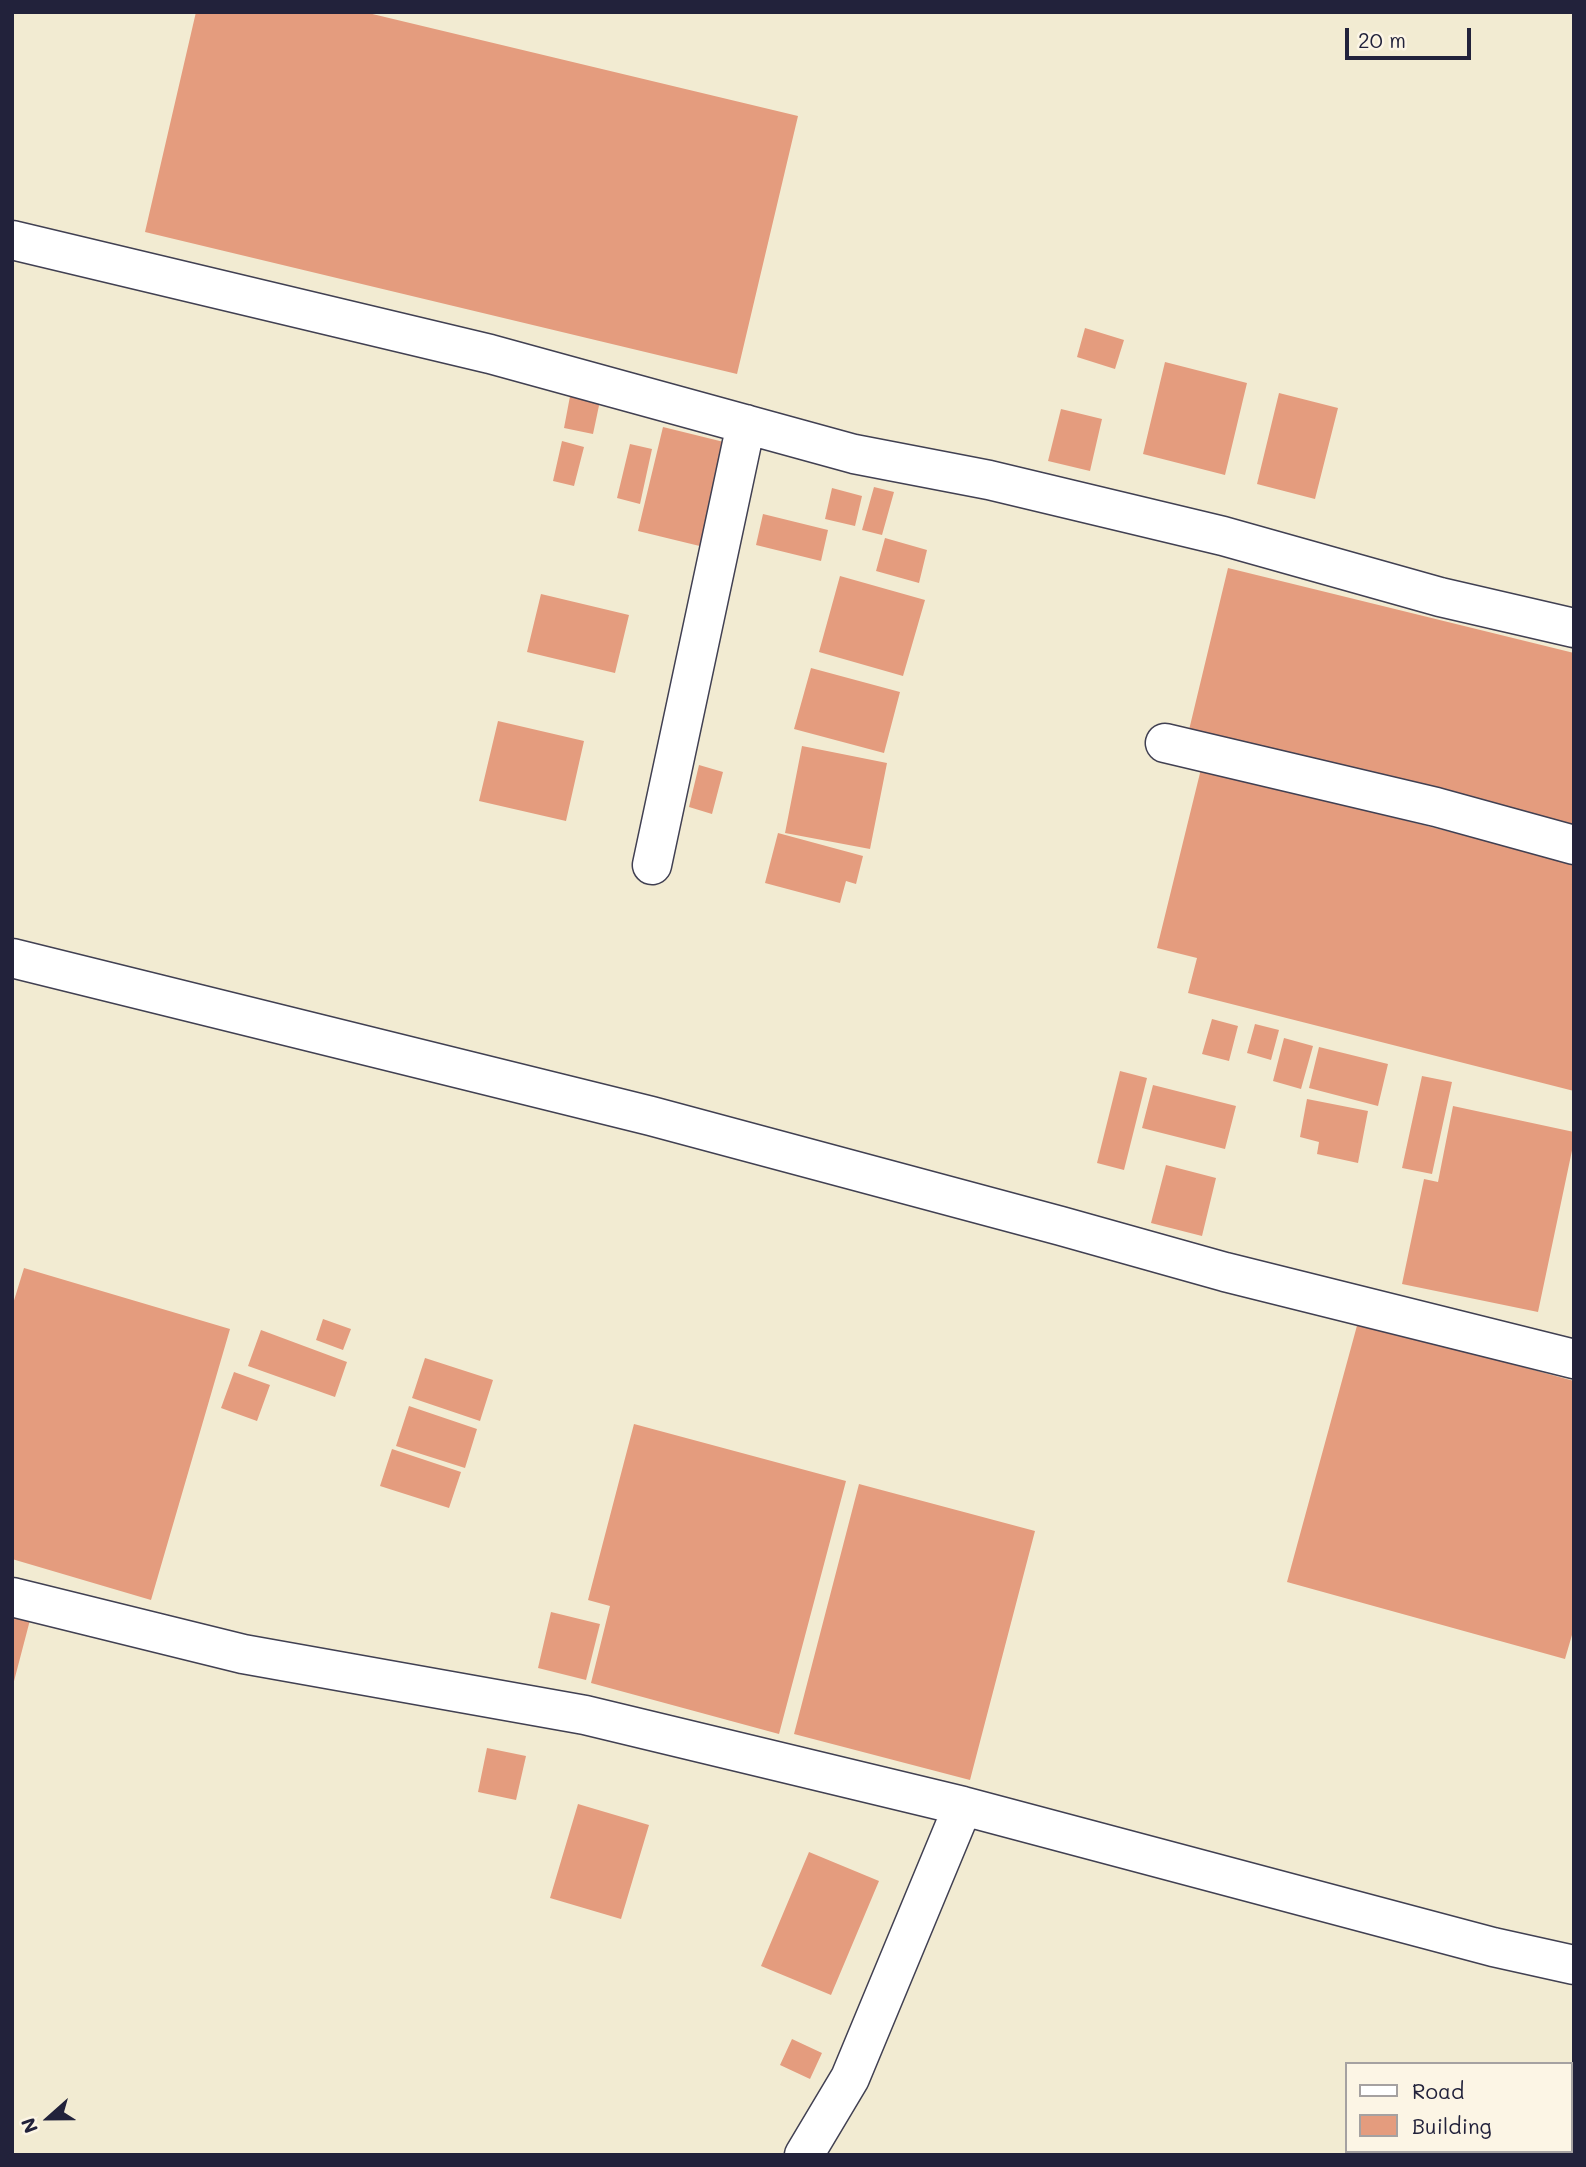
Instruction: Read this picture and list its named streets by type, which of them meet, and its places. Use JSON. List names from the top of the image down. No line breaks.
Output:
{"legend":["Road","Building"],"scale_bar":"20 m","north":"left"}
